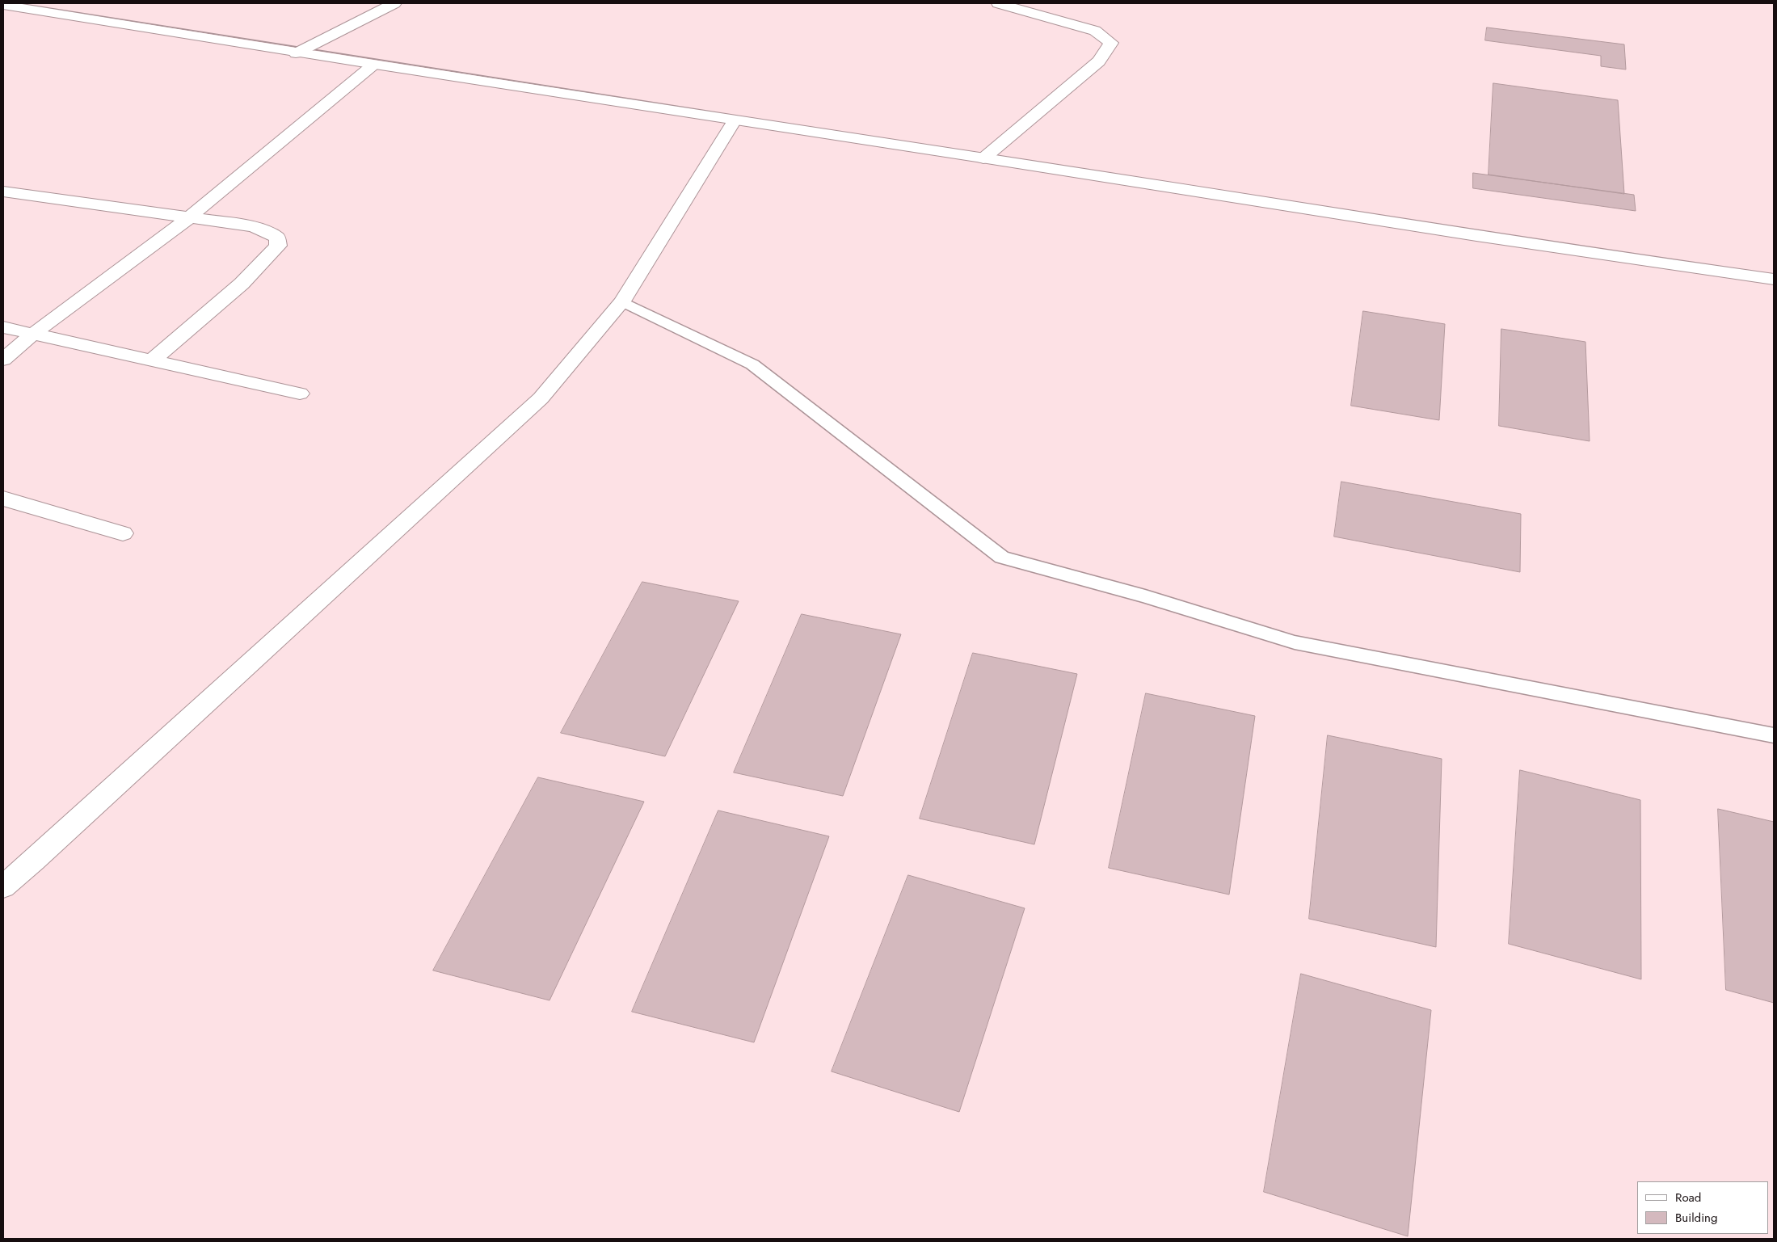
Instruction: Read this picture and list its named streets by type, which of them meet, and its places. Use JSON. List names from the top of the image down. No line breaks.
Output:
{"legend":["Road","Building"]}
